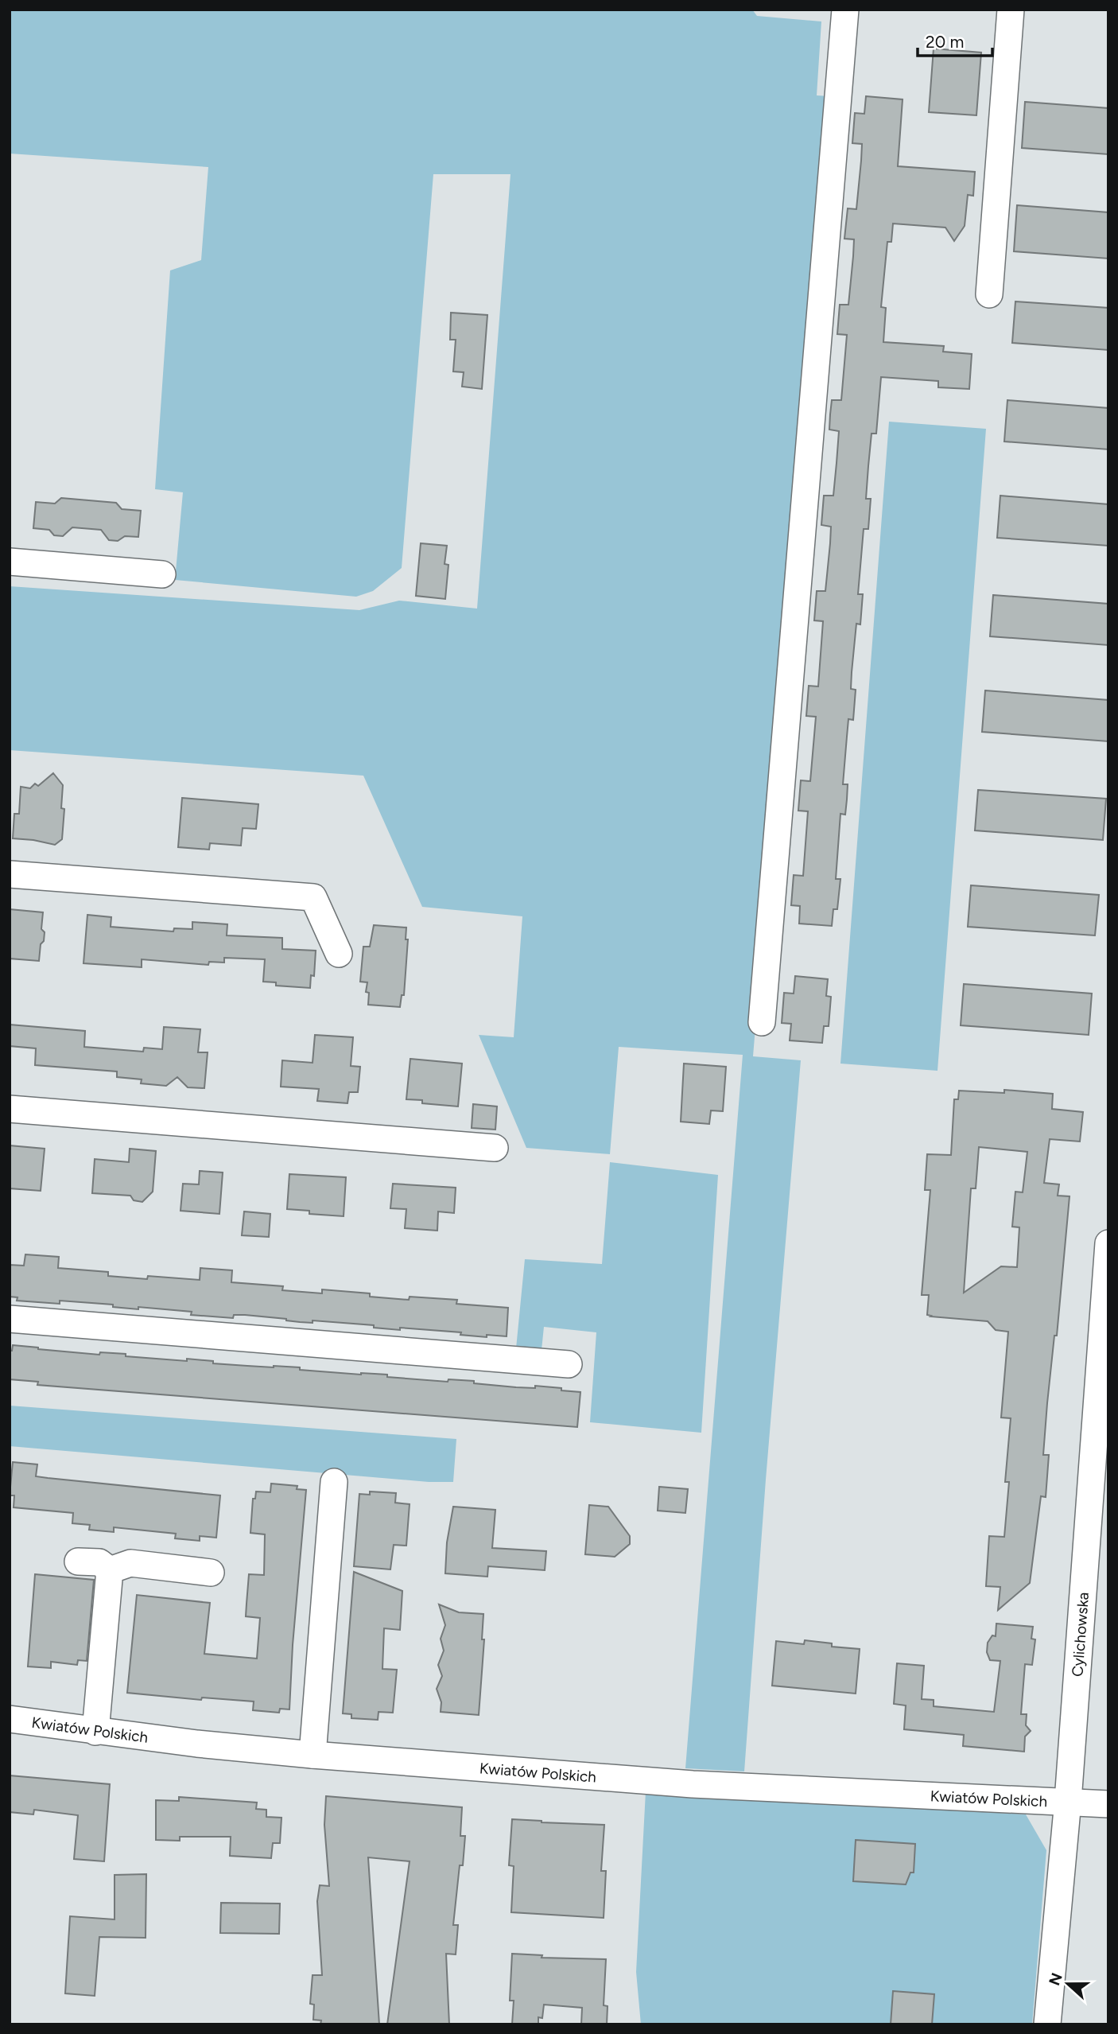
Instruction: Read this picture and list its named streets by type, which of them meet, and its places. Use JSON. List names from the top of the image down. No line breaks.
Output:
{"streets":{"street":["Cylichowska","Kwiatów Polskich"]},"crossings":[["Cylichowska","Kwiatów Polskich"]],"scale_bar":"20 m","north":"left"}
